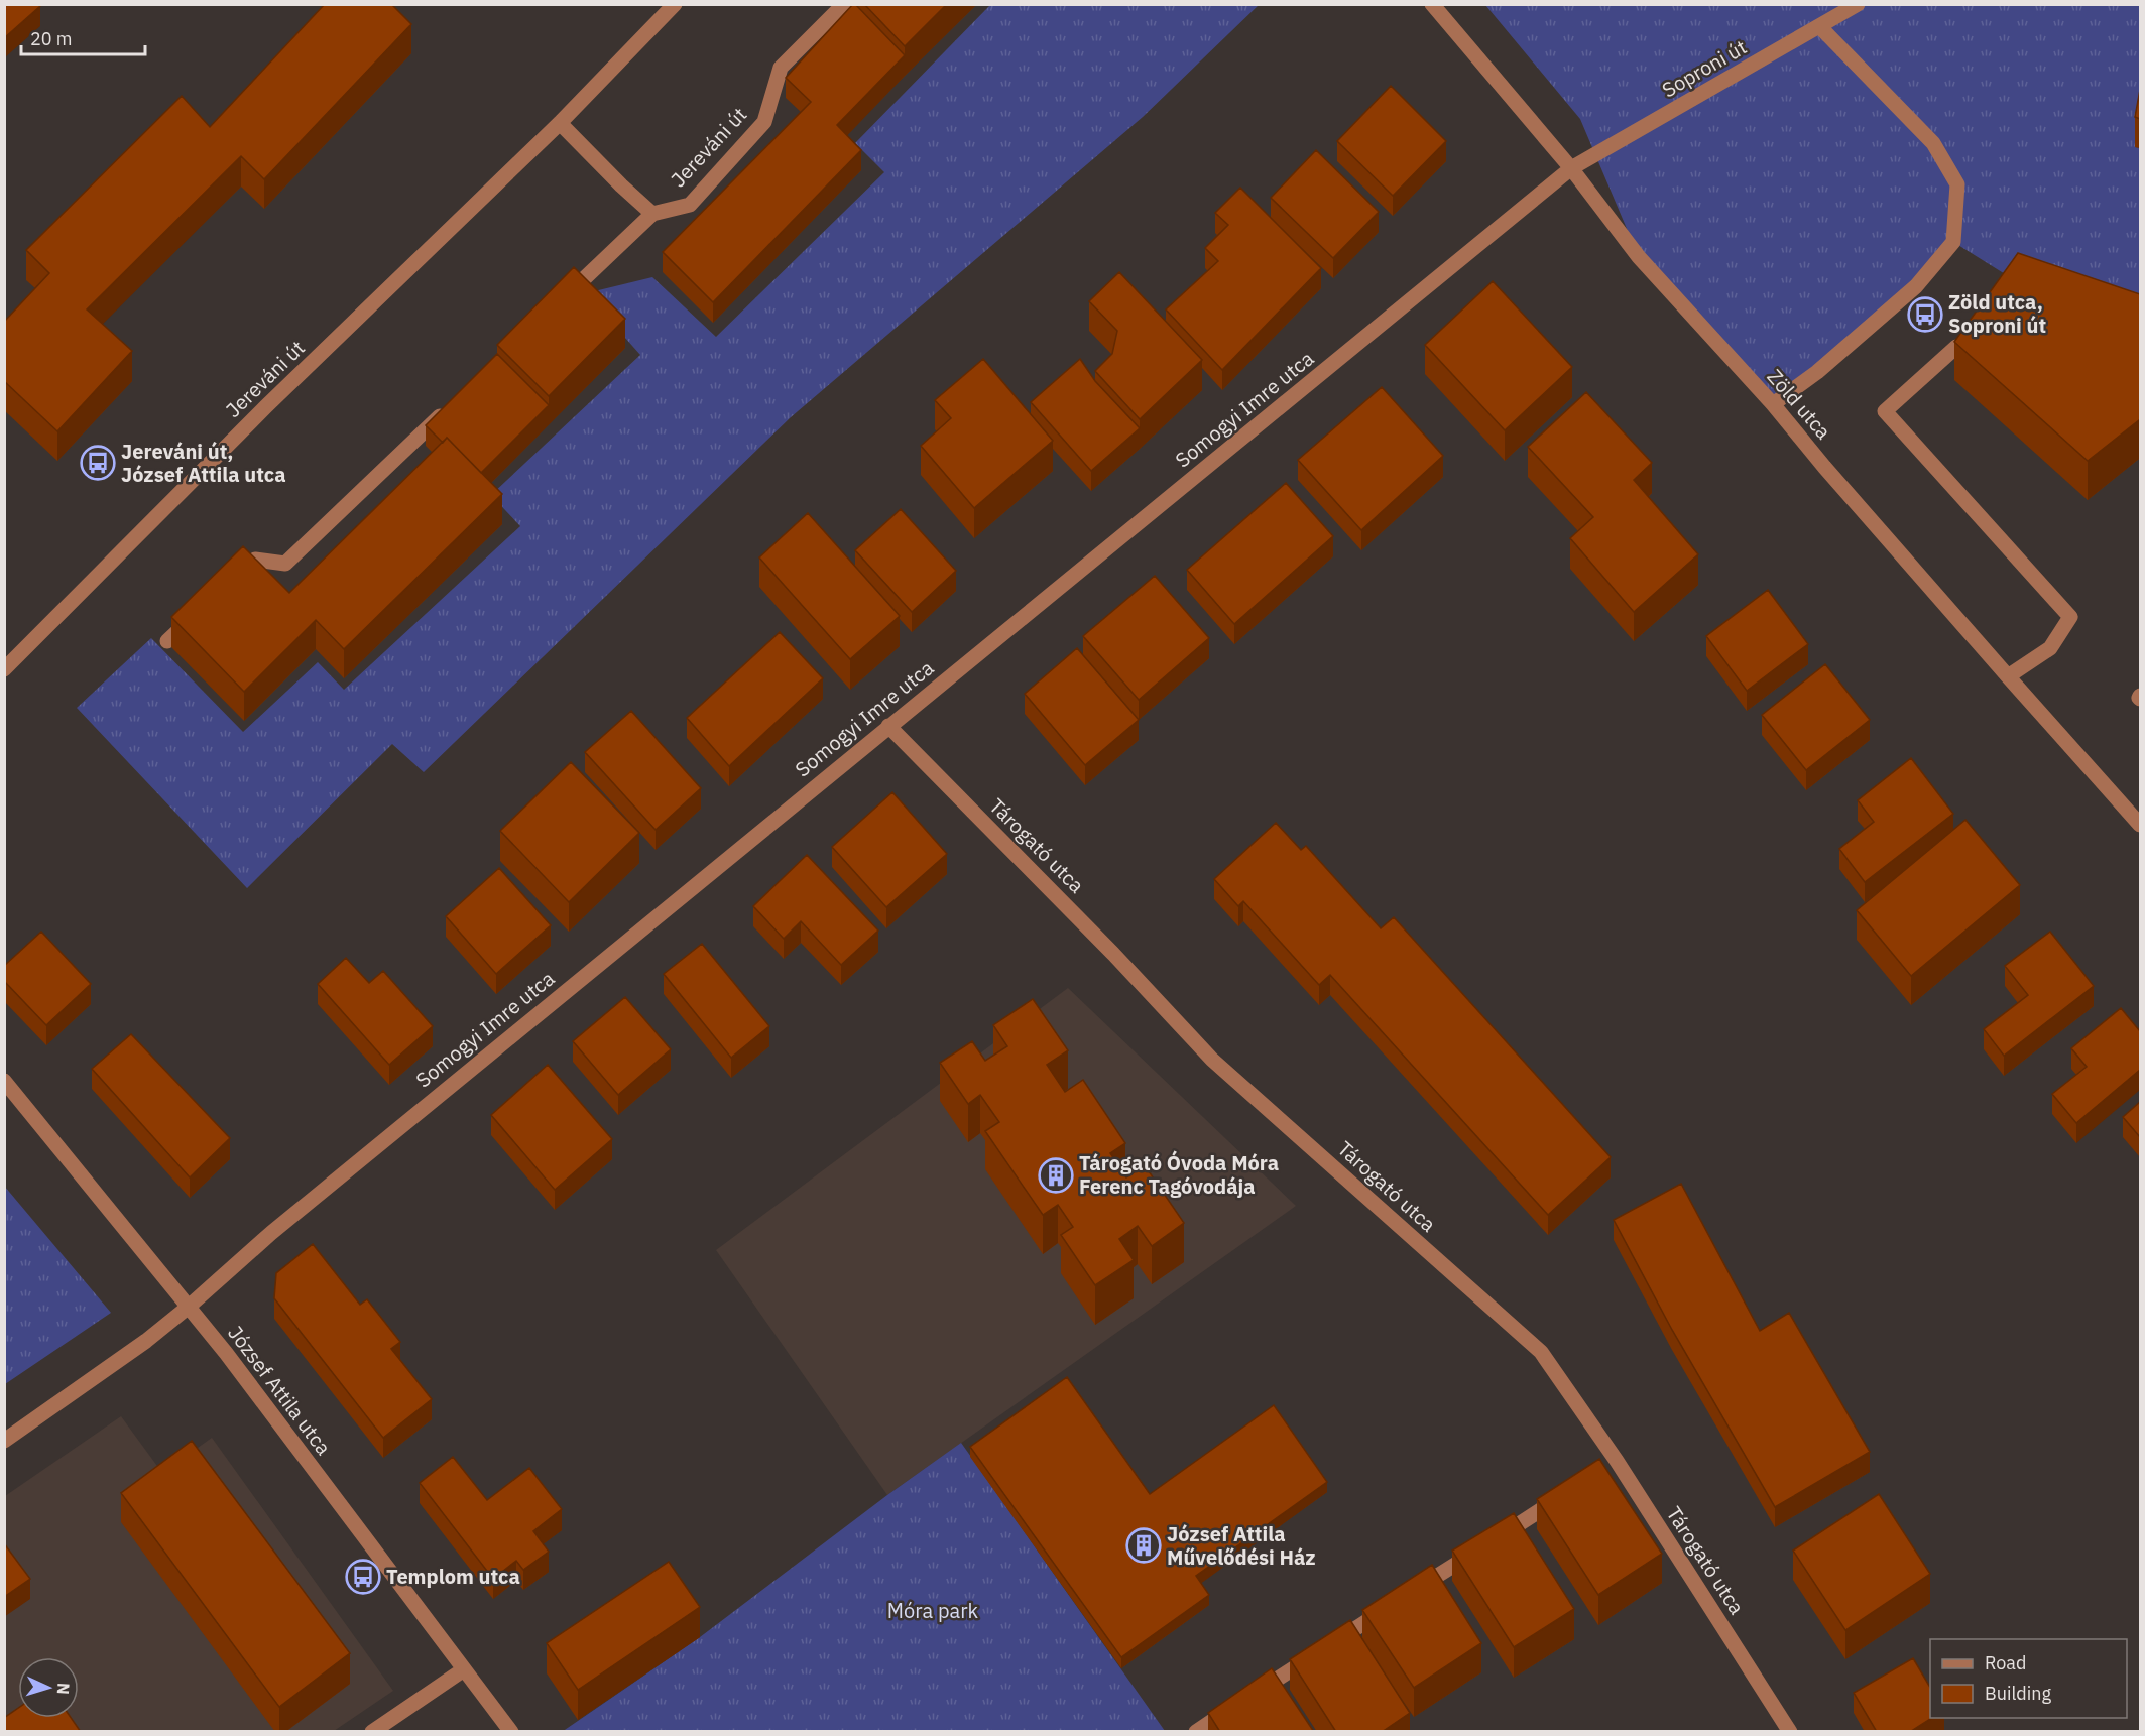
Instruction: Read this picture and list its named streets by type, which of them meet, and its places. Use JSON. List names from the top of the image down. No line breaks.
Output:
{"streets":{"street":["Soproni út","Jereváni út","Zöld utca","Somogyi Imre utca","Tárogató utca","József Attila utca"]},"crossings":[["Soproni út","Zöld utca"],["Soproni út","Somogyi Imre utca"],["Zöld utca","Somogyi Imre utca"],["Somogyi Imre utca","Tárogató utca"],["Somogyi Imre utca","József Attila utca"]],"parks":["Móra park"],"places":{"bus stop":["Zöld utca, Soproni út","Jereváni út, József Attila utca","Templom utca"],"building":["Tárogató Óvoda Móra Ferenc Tagóvodája","József Attila Művelődési Ház"]},"legend":["Road","Building"],"scale_bar":"20 m","north":"right"}
